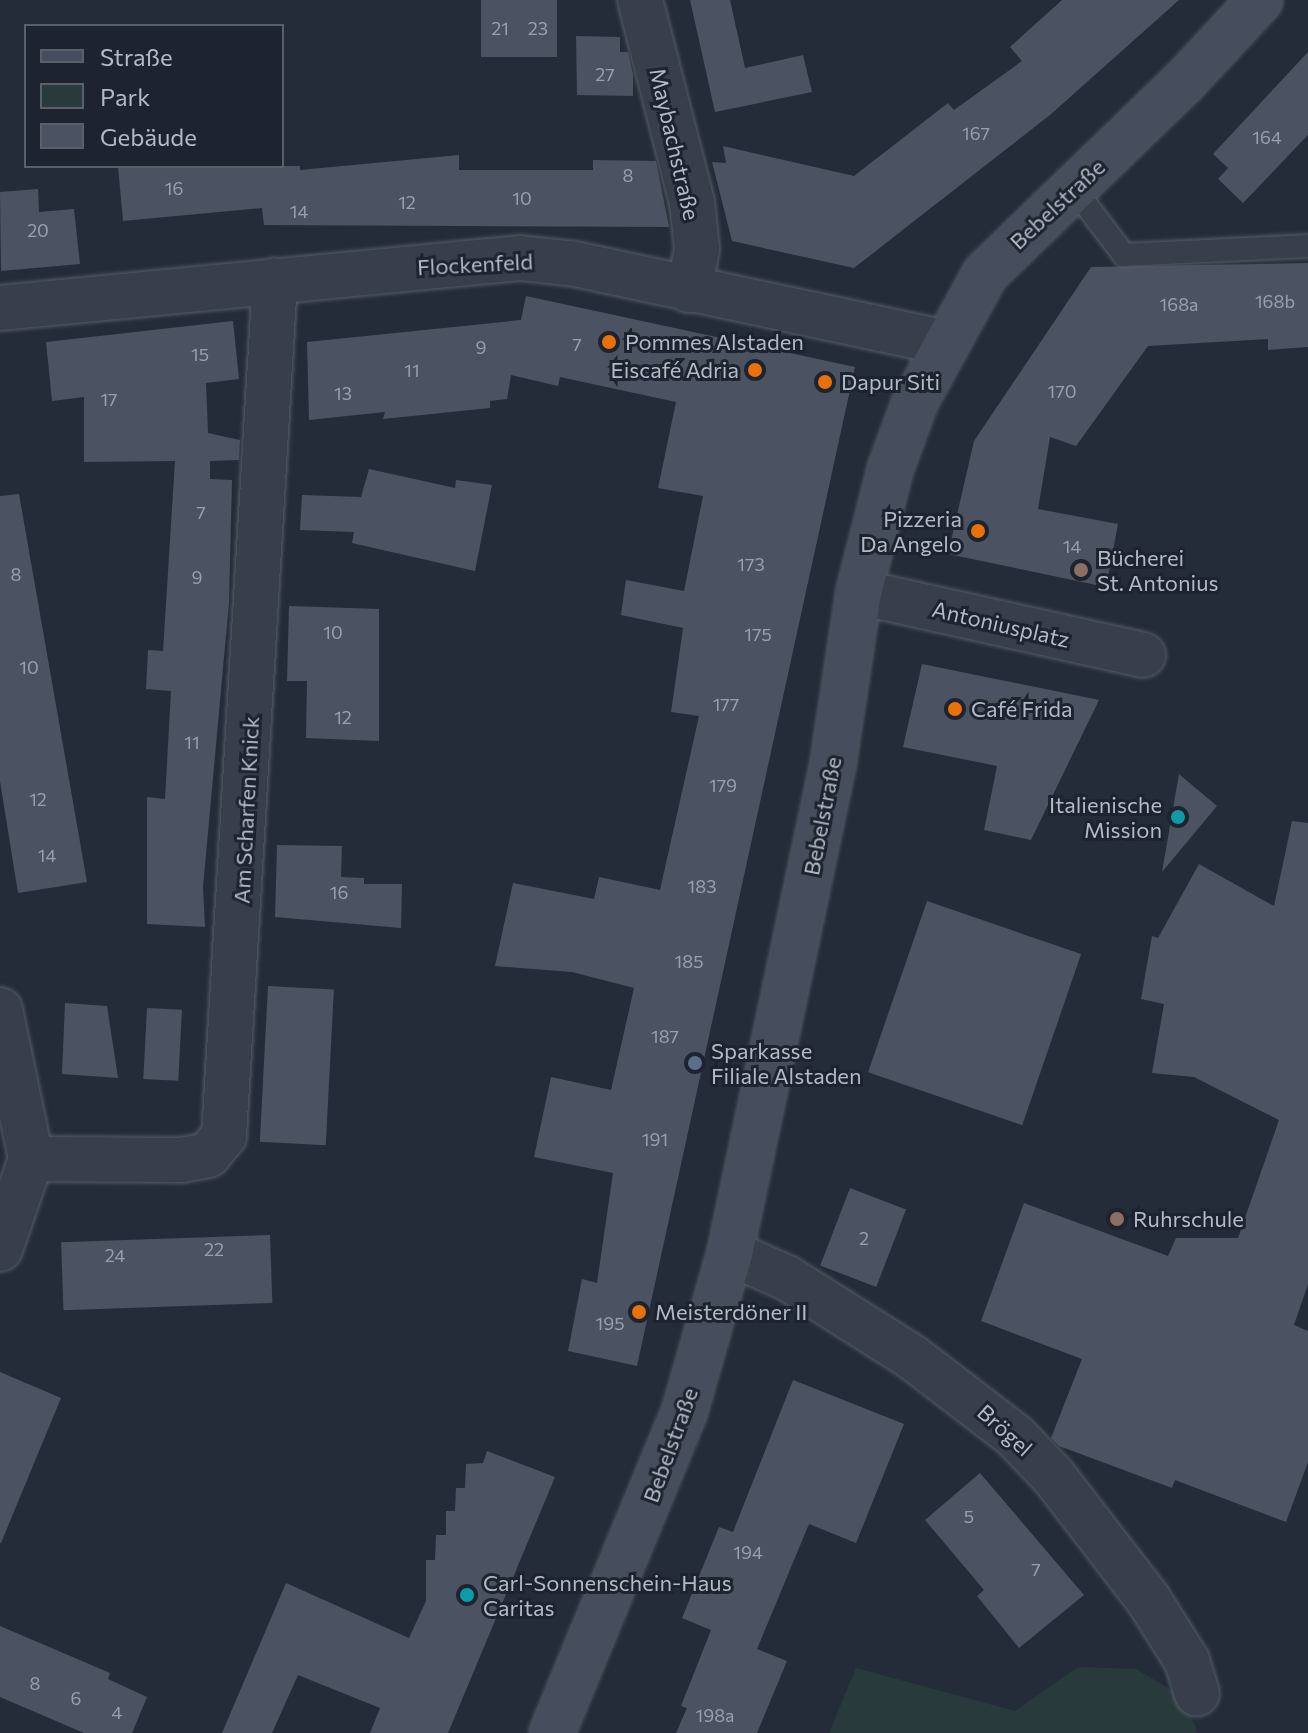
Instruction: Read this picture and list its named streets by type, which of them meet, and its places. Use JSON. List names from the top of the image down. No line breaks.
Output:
{"streets":{"street":["Maybachstraße","Bebelstraße","Flockenfeld","Antoniusplatz","Am Scharfen Knick","Brögel"]},"crossings":[["Maybachstraße","Flockenfeld"],["Bebelstraße","Flockenfeld"],["Bebelstraße","Antoniusplatz"],["Bebelstraße","Brögel"],["Flockenfeld","Am Scharfen Knick"]],"places":["Pommes Alstaden","Eiscafé Adria","Dapur Siti","Pizzeria Da Angelo","Bücherei St. Antonius","Café Frida","Italienische Mission","Sparkasse Filiale Alstaden","Ruhrschule","Meisterdöner II","Carl-Sonnenschein-Haus Caritas"],"house_numbers":["21","23","27","167","164","8","16","10","12","14","20","168b","168a","7","9","15","11","170","13","17","7","14","173","8","9","10","175","10","177","12","11","179","12","14","183","16","185","187","191","2","22","24","195","5","194","7","8","6","4","198a"],"legend":["Straße","Park","Gebäude"]}
